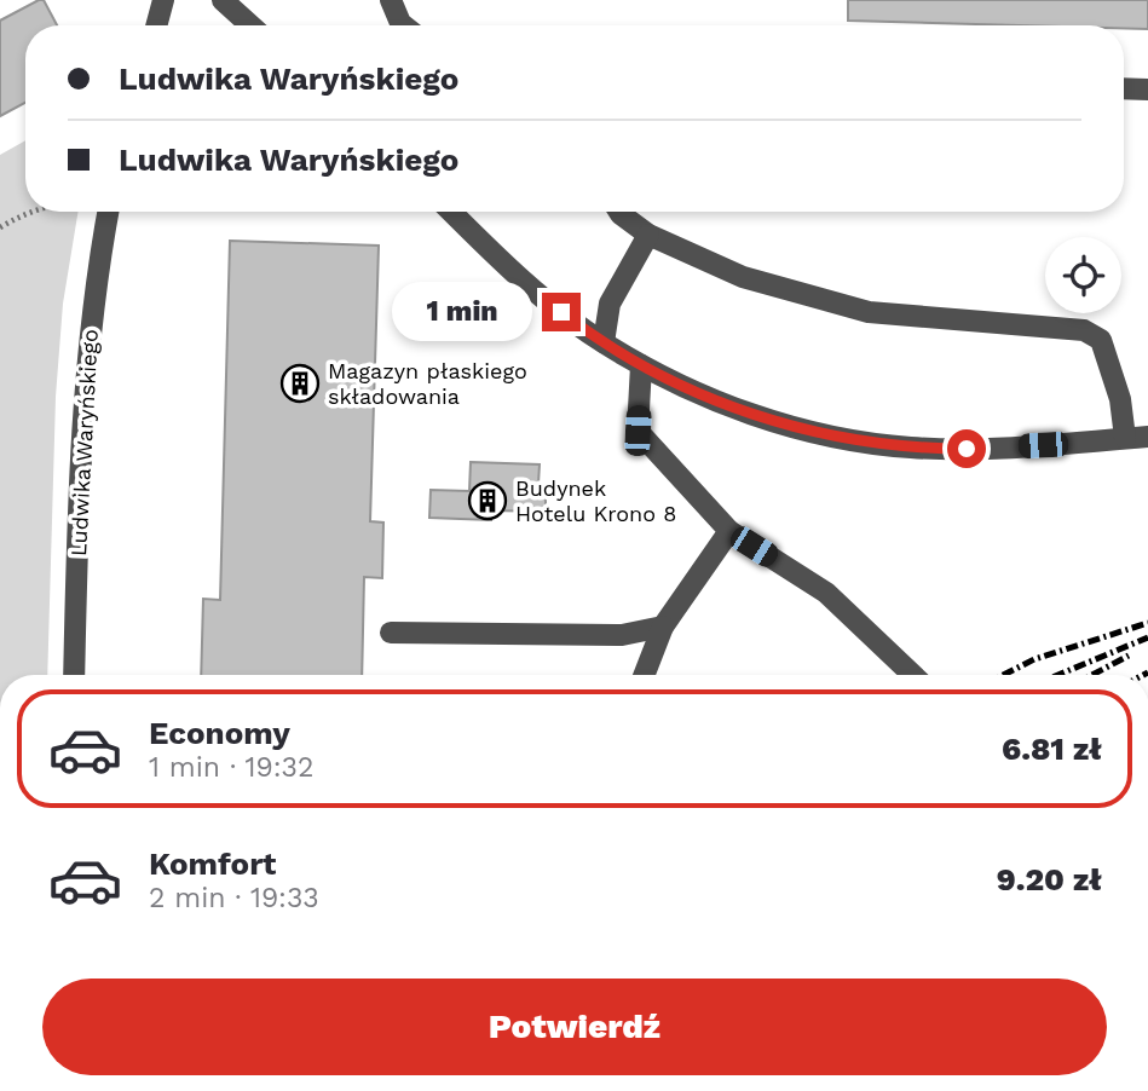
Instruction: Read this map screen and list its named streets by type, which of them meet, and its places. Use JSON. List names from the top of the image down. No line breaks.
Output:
{"streets":{"street":["Ludwika Waryńskiego"]},"places":{"building":["Magazyn płaskiego składowania","Budynek Hotelu Krono 8"]},"page":{"banner":["Ludwika Waryńskiego","Ludwika Waryńskiego"],"bubble":"1 min","list":[{"name":"Economy","note":"1 min · 19:32","value":"6.81 zł"},{"name":"Komfort","note":"2 min · 19:33","value":"9.20 zł"}],"buttons":"Potwierdź"}}
